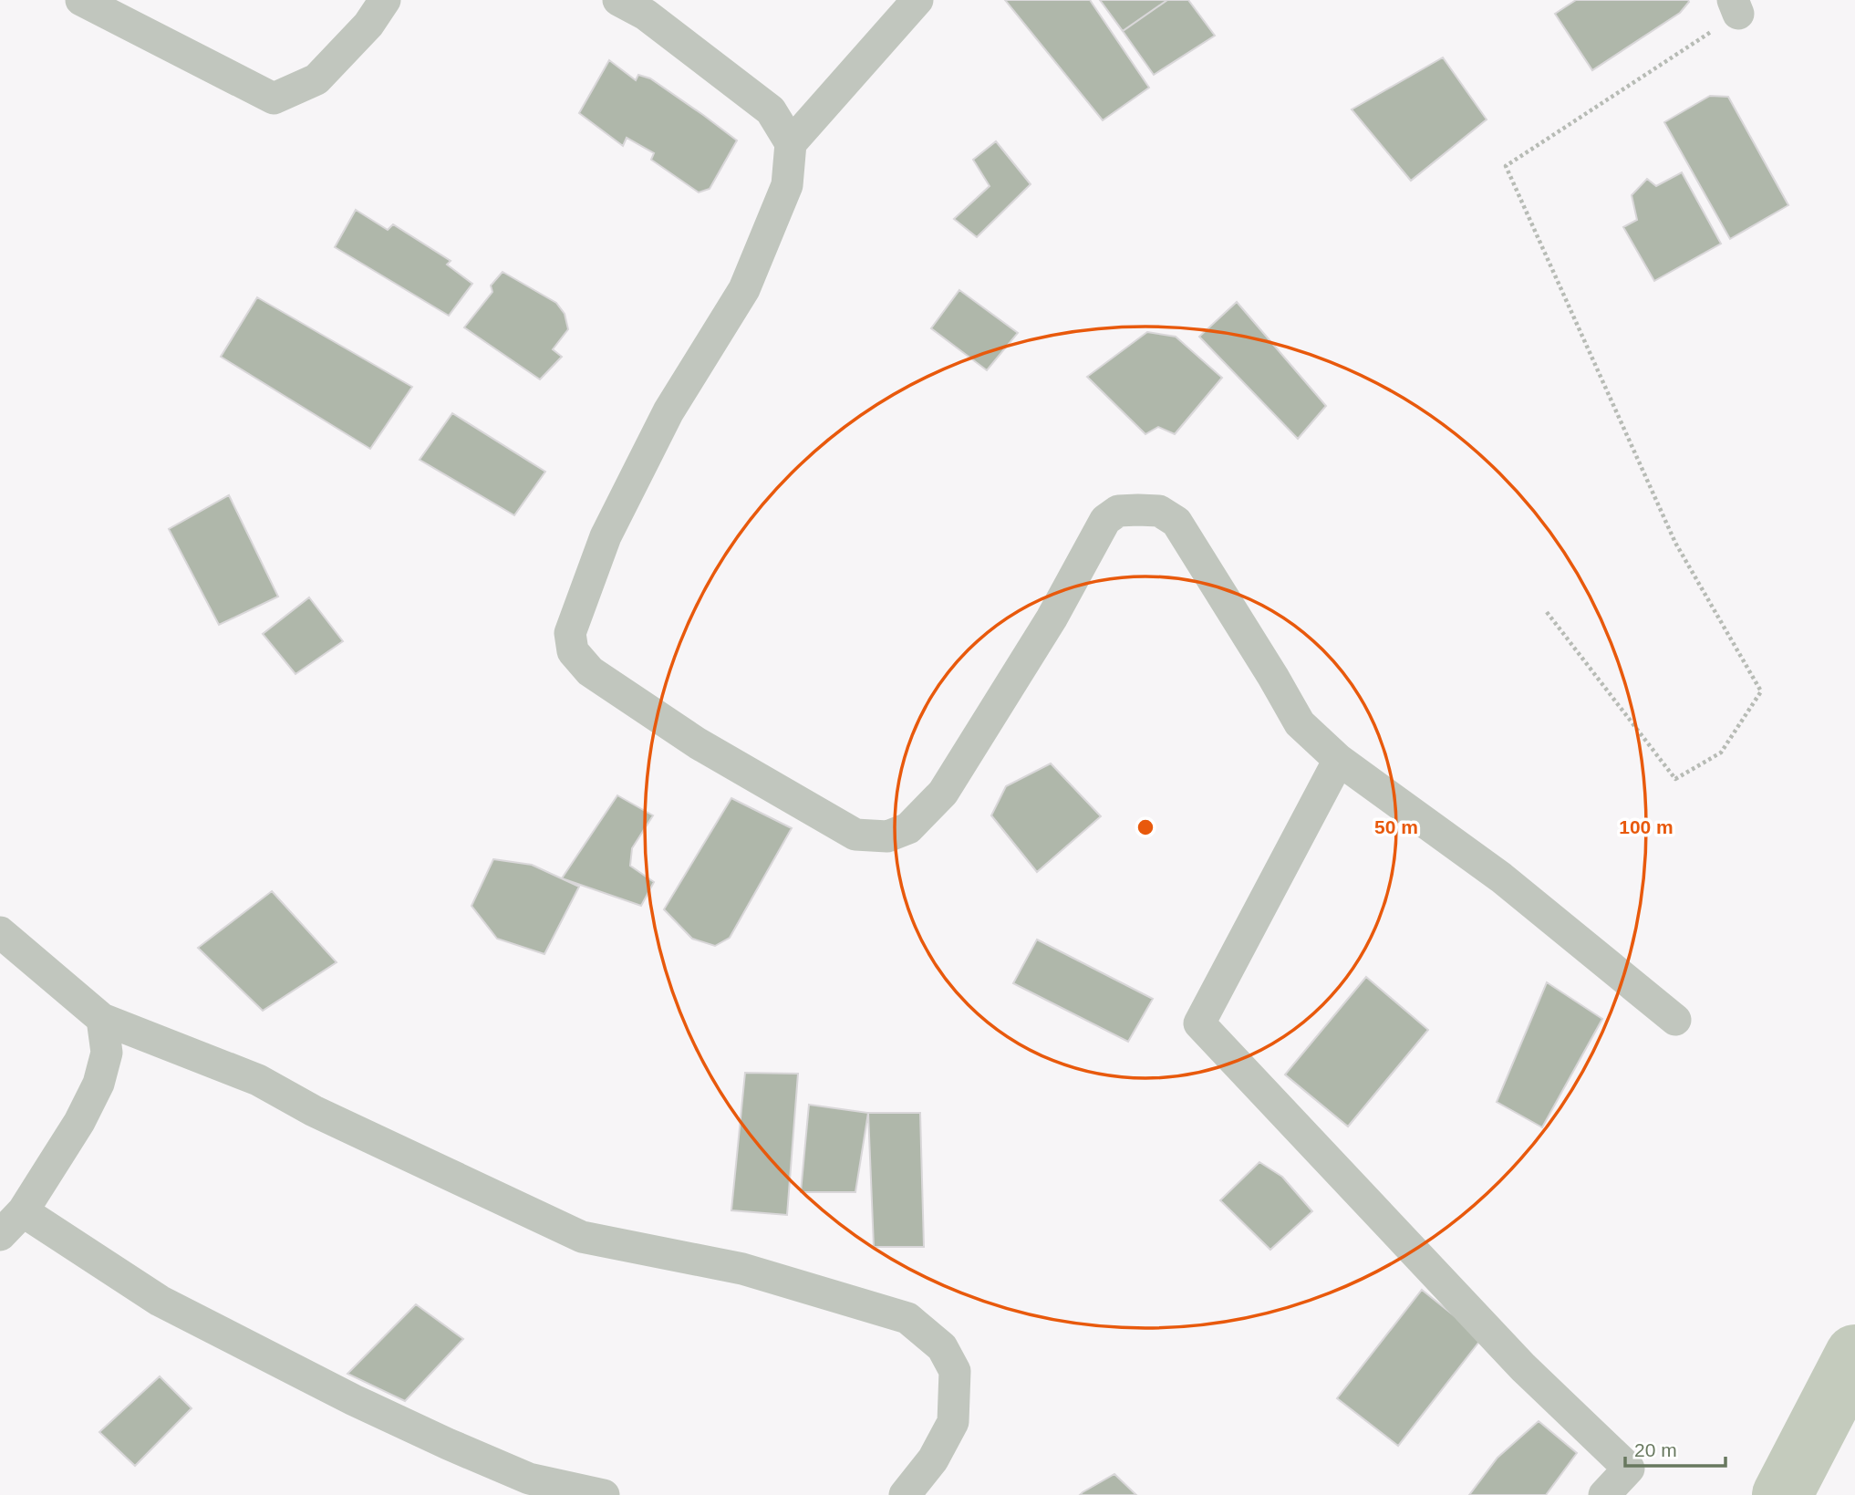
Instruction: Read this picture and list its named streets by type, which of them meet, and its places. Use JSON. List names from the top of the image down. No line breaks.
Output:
{"scale_bar":"20 m","rings":["50 m","100 m"]}
